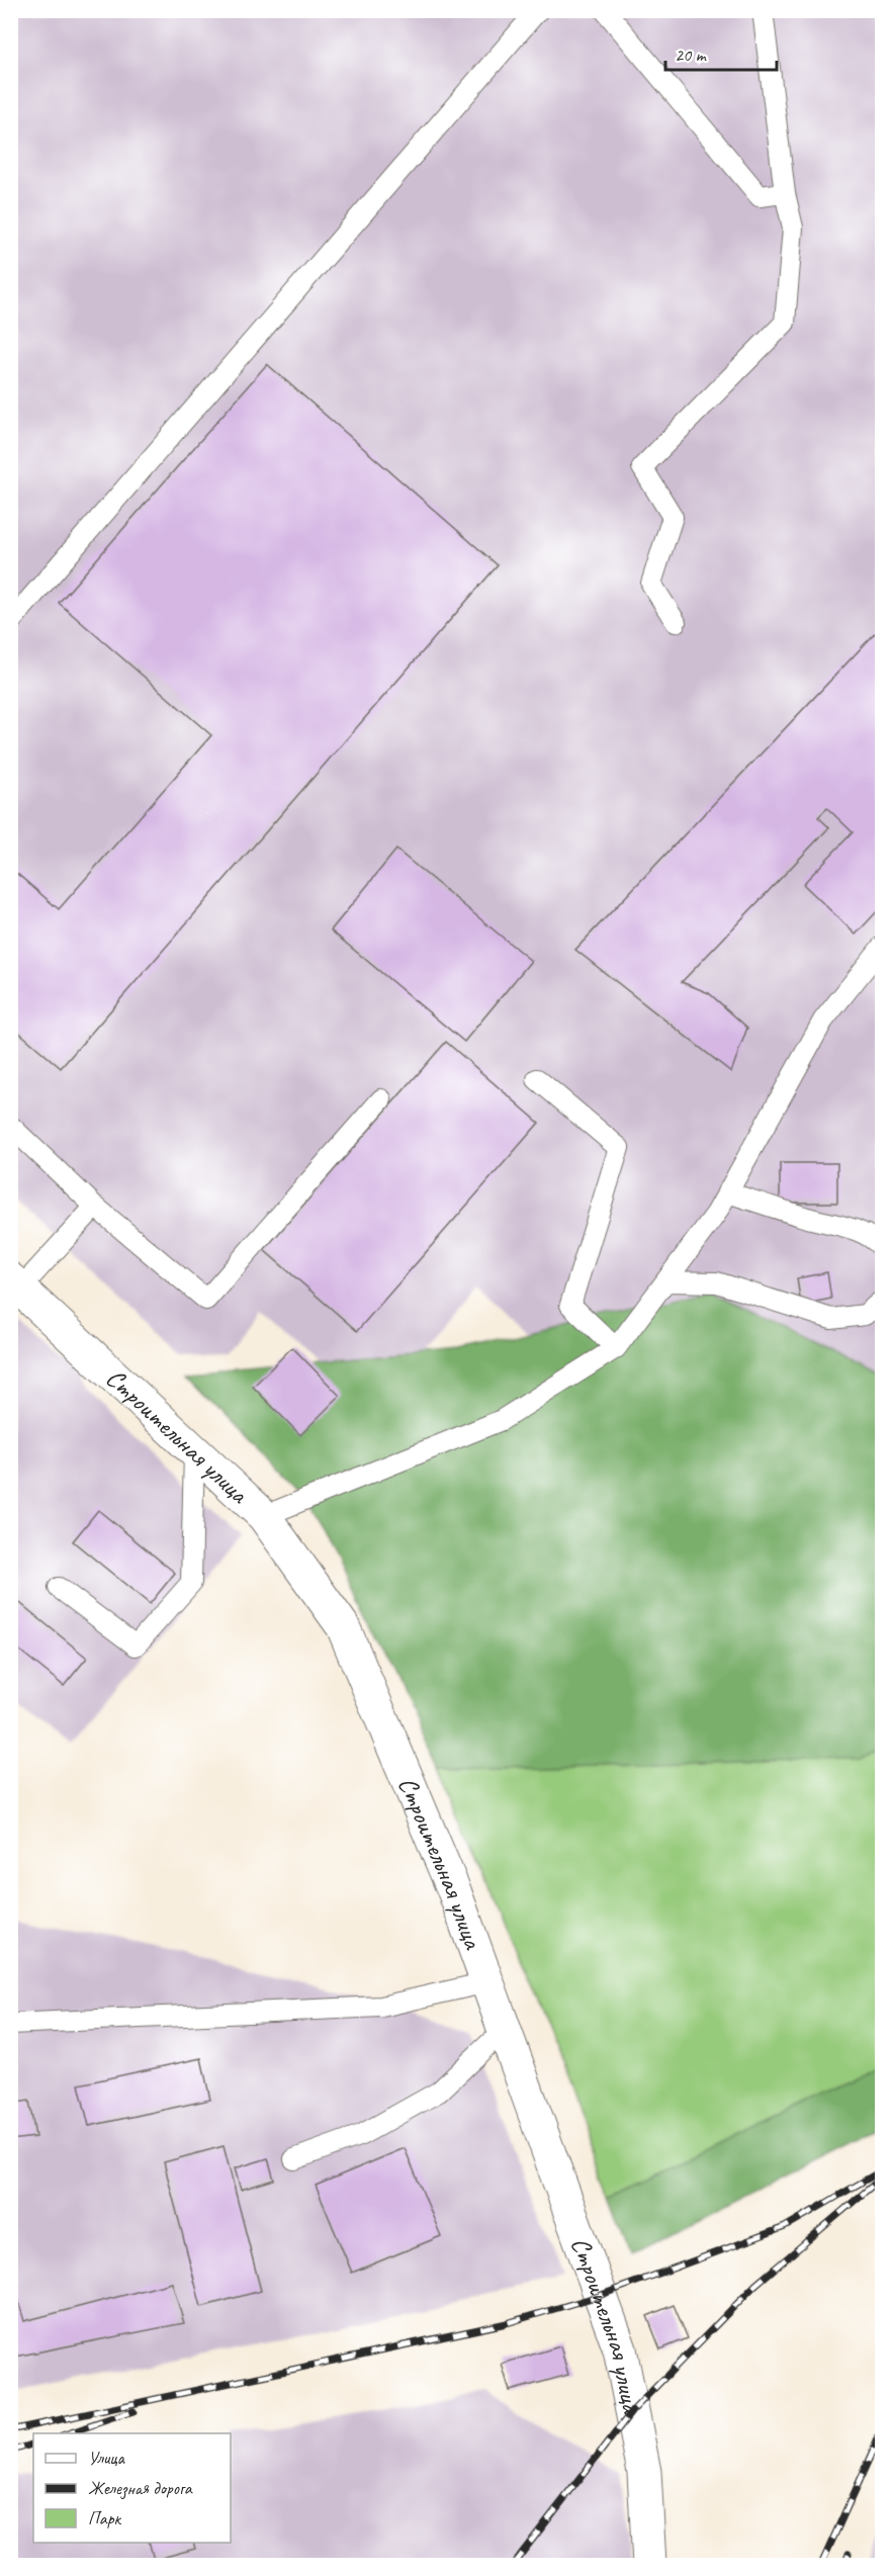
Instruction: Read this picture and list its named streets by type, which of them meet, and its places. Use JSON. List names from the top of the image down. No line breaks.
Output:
{"streets":{"street":["Строительная улица"]},"legend":["Улица","Железная дорога","Парк"],"scale_bar":"20 m"}
